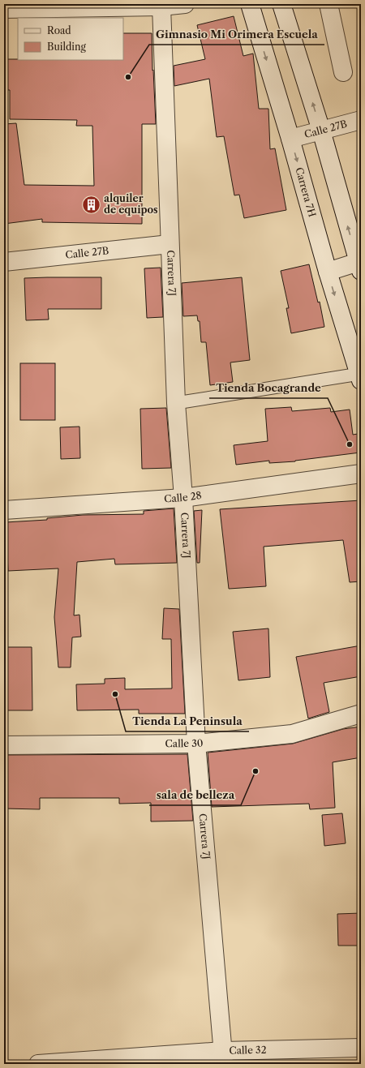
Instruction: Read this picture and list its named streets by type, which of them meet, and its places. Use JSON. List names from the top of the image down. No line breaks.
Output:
{"streets":{"street":["Calle 27B","Carrera 7H","Carrera 7J","Calle 28","Calle 30","Calle 32"]},"crossings":[["Calle 27B","Carrera 7H"],["Calle 27B","Carrera 7J"],["Carrera 7J","Calle 28"],["Carrera 7J","Calle 30"],["Carrera 7J","Calle 32"]],"places":{"other":["Gimnasio Mi Orimera Escuela","Tienda Bocagrande","Tienda La Peninsula","sala de belleza"],"building":["alquiler de equipos"]},"legend":["Road","Building"]}
